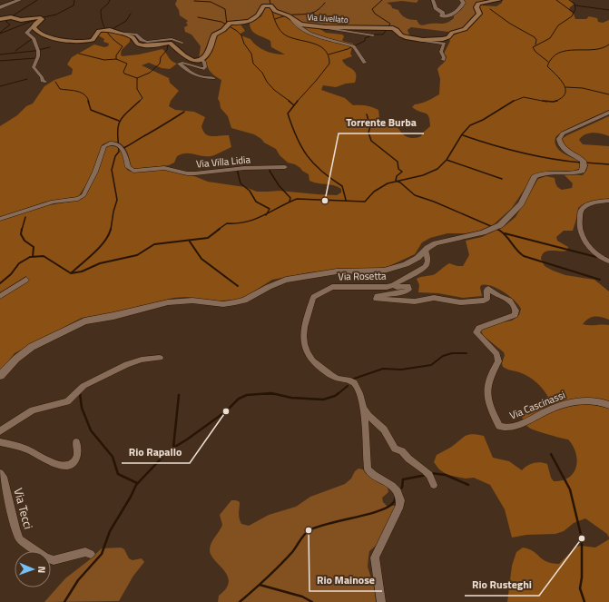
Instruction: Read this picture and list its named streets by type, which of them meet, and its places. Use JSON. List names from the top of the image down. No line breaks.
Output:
{"streets":{"main road":["Via Livellato"],"street":["Via Villa Lidia","Via Rosetta","Via Cascinassi","Via Tecci"]},"crossings":[["Via Rosetta","Via Cascinassi"]],"places":["Torrente Burba","Rio Rapallo","Rio Mainose","Rio Rusteghi"],"north":"right"}
